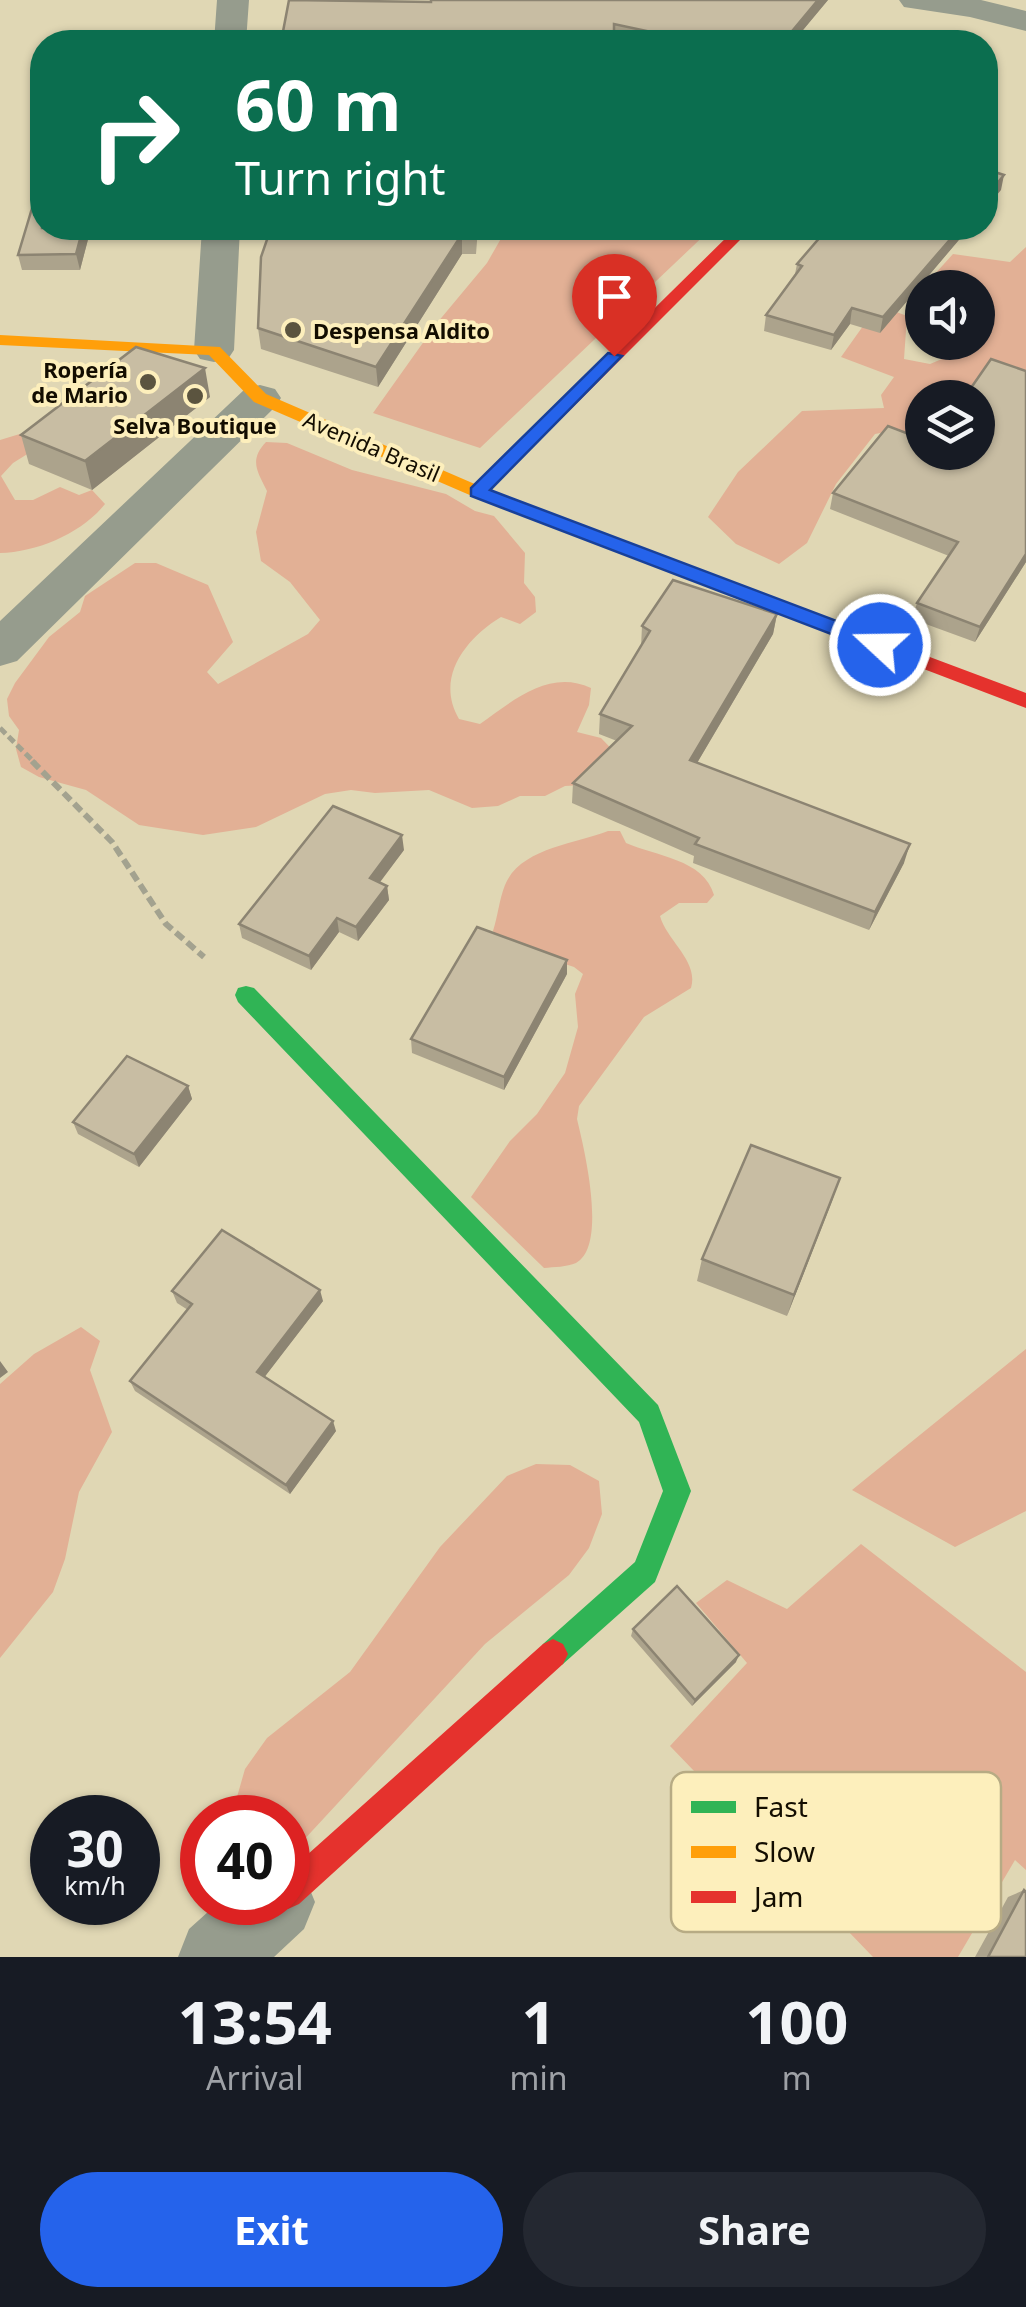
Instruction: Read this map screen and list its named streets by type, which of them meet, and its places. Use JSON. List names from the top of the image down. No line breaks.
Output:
{"streets":{"street":["Avenida Brasil"]},"places":["Despensa Aldito","Ropería de Mario","Selva Boutique"],"legend":["Fast","Slow","Jam"],"page":{"turn":["60 m","Turn right"],"speed":"30 km/h","limit":"40","eta":["13:54","Arrival","1","min","100","m"],"buttons":["Exit","Share"]}}
